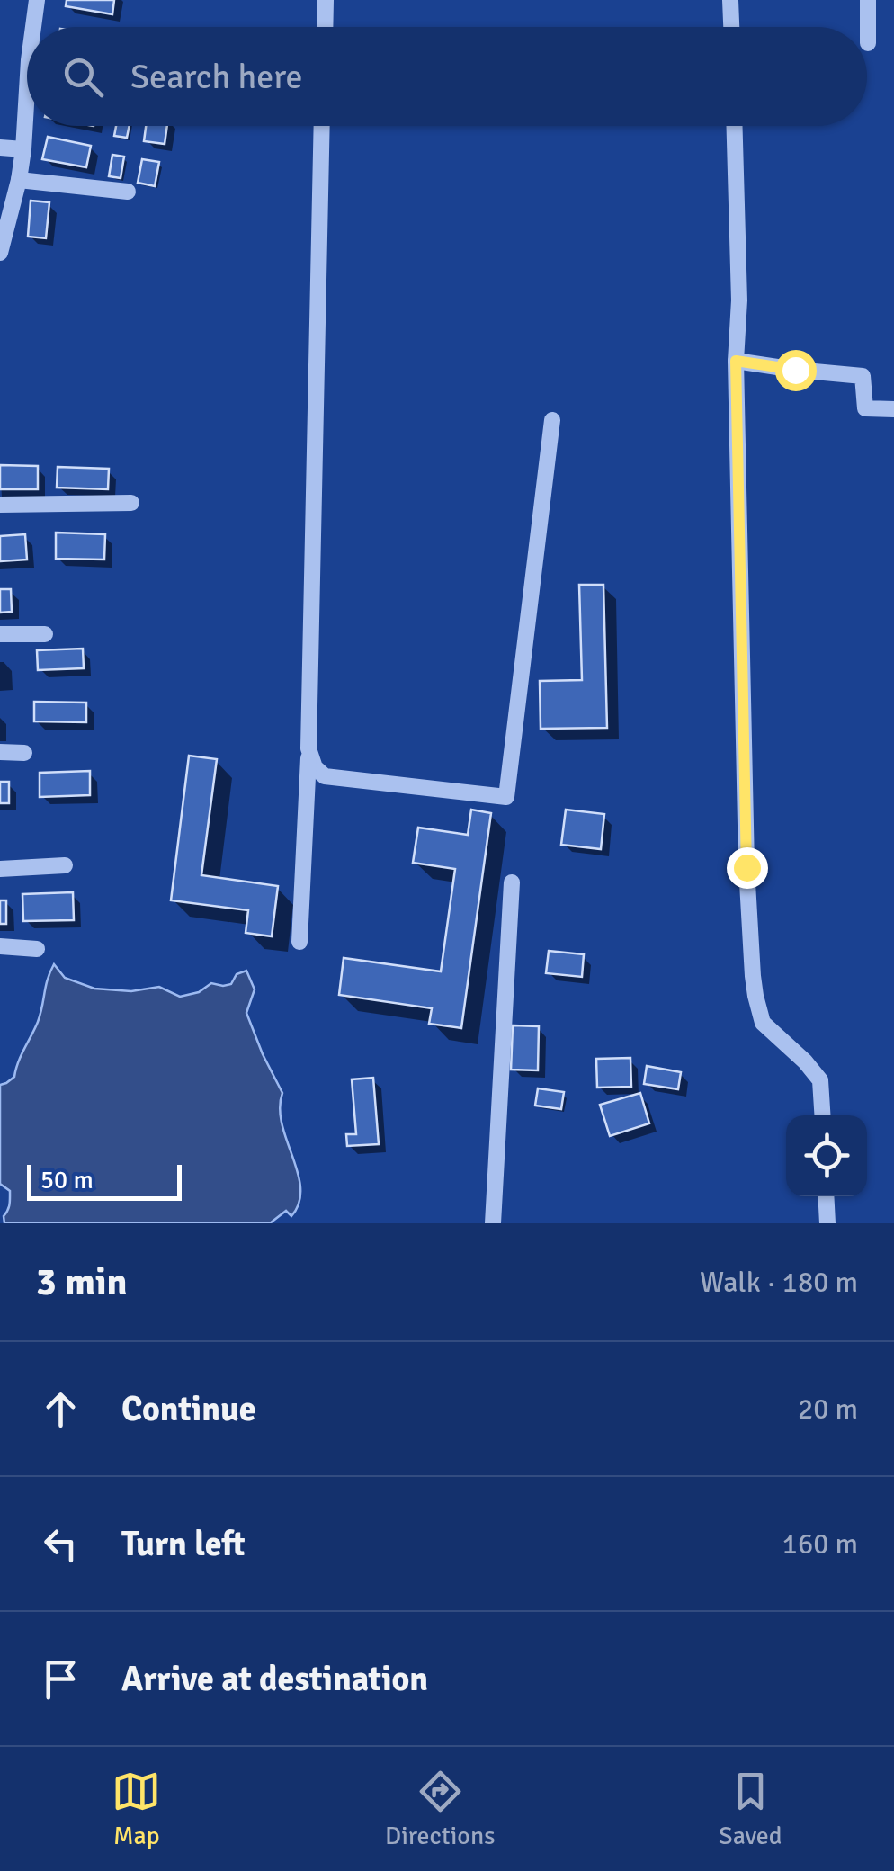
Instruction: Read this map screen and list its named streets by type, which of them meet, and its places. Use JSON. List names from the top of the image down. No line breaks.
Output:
{"scale_bar":"50 m","page":{"search":"Search here","scale":"50 m","heading":["3 min","Walk · 180 m"],"list":[["Continue","20 m"],["Turn left","160 m"],"Arrive at destination"],"nav":["Map","Directions","Saved"]}}
